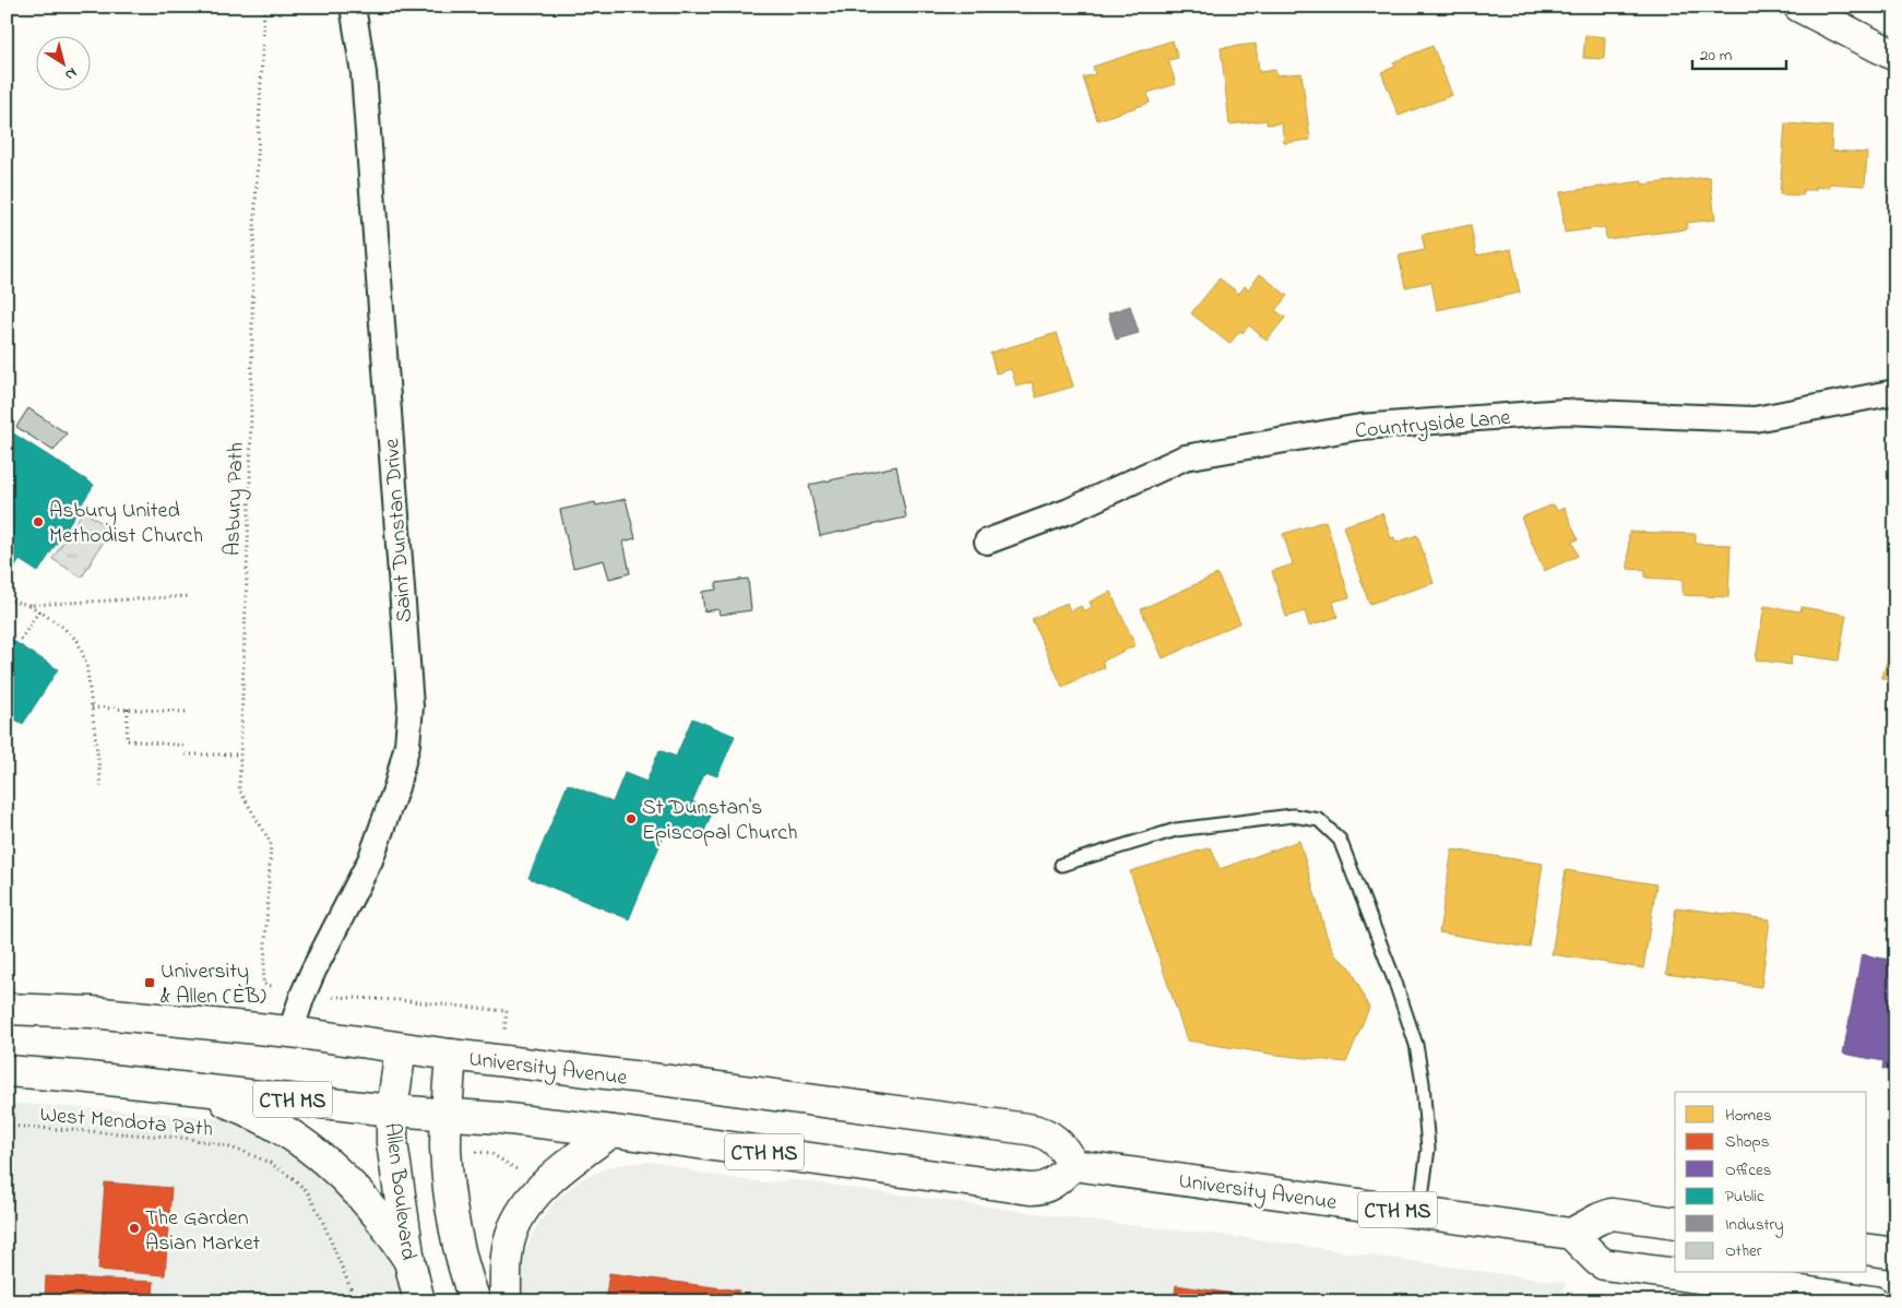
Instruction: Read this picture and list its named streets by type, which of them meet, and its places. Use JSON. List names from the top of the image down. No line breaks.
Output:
{"streets":{"main road":["University Avenue","CTH MS","Allen Boulevard"],"street":["Countryside Lane","Saint Dunstan Drive"],"path":["Asbury Path","West Mendota Path"]},"crossings":[["Saint Dunstan Drive","University Avenue"],["University Avenue","CTH MS"],["University Avenue","Allen Boulevard"],["CTH MS","Allen Boulevard"]],"places":{"other":["Asbury United Methodist Church","St Dunstan's Episcopal Church","The Garden Asian Market"],"transit":["University & Allen (EB)"]},"legend":["Homes","Shops","Offices","Public","Industry","Other"],"scale_bar":"20 m","north":"bottom right"}
